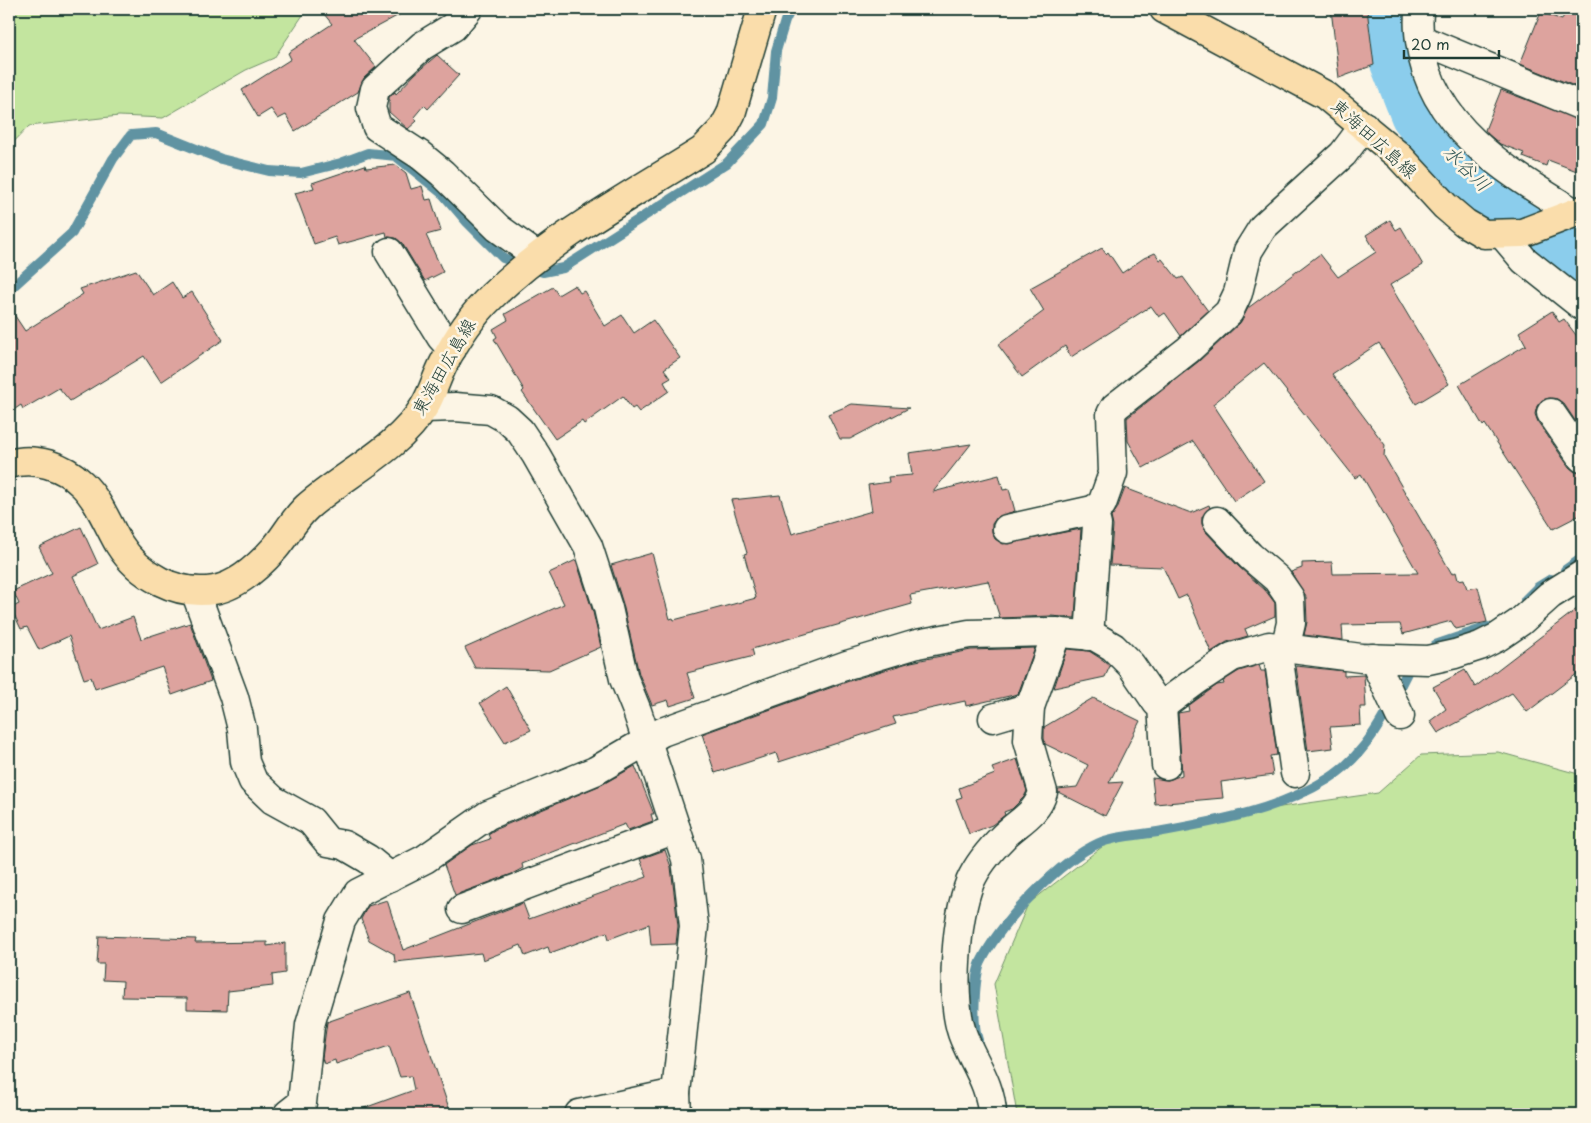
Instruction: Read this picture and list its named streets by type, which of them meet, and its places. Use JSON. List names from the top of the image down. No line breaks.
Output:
{"streets":{"main road":["東海田広島線"]},"water":["水谷川"],"scale_bar":"20 m"}
